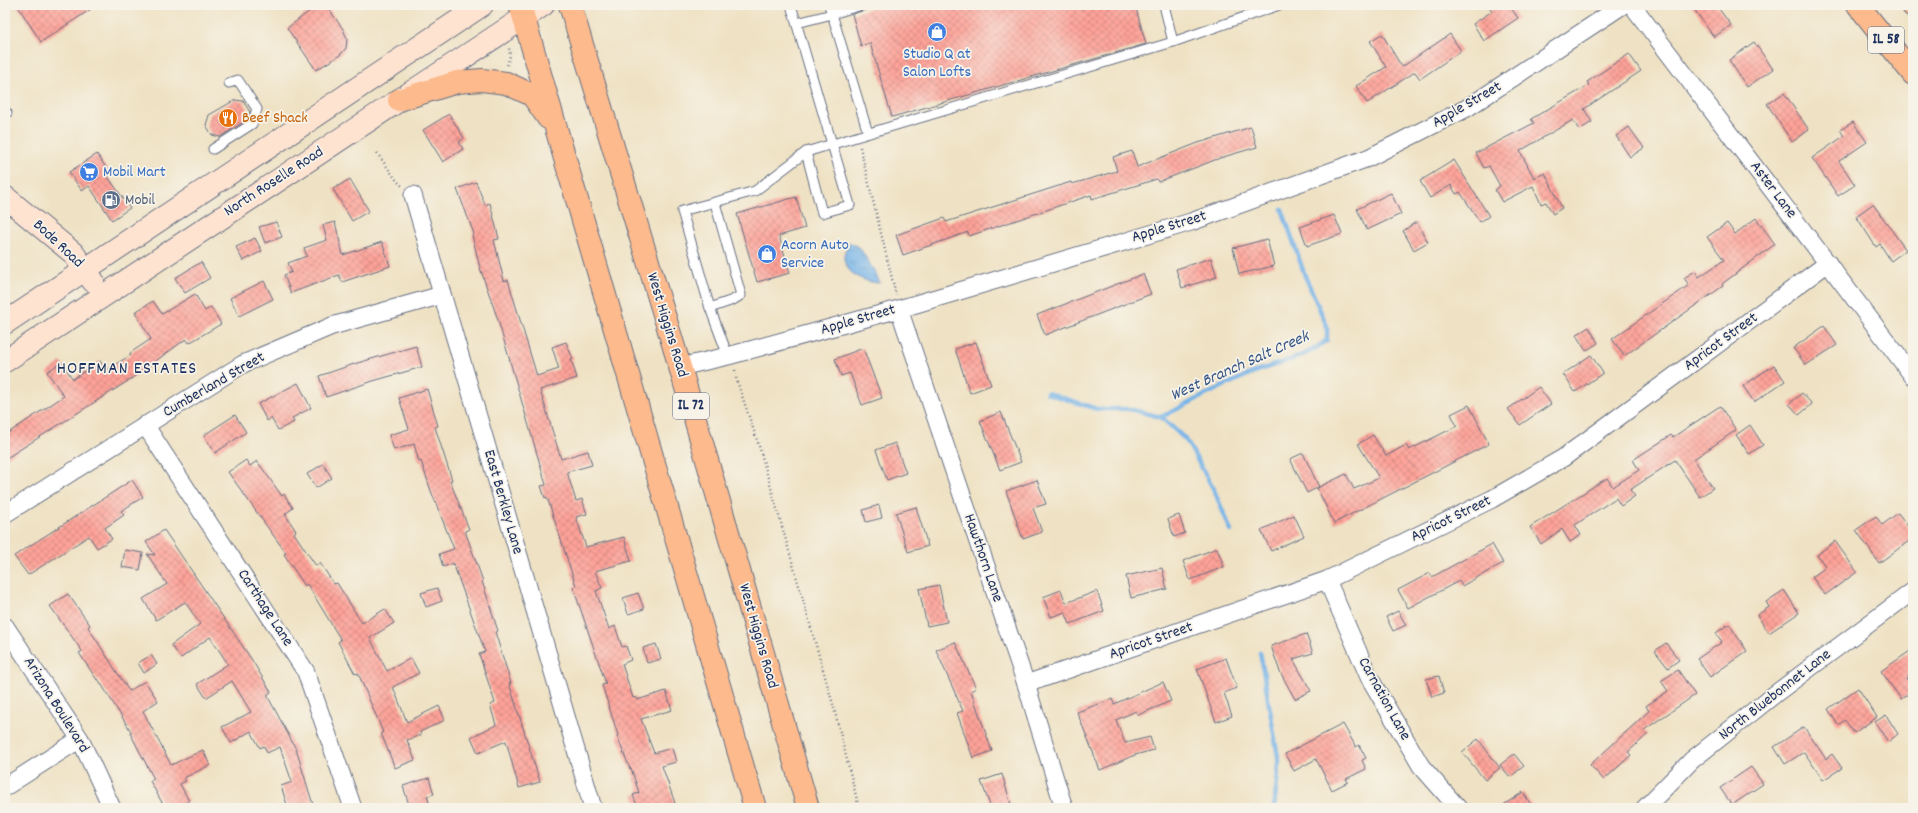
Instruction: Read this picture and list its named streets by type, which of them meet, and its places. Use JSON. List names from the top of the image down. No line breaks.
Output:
{"streets":{"main road":["IL 58","North Roselle Road","Bode Road","West Higgins Road","IL 72"],"street":["Apple Street","Aster Lane","Apricot Street","Cumberland Street","East Berkley Lane","Hawthorn Lane","Carthage Lane","North Bluebonnet Lane","Carnation Lane","Arizona Boulevard"]},"crossings":[["Apple Street","West Higgins Road"],["Apple Street","Hawthorn Lane"],["North Roselle Road","Bode Road"],["Aster Lane","Apricot Street"],["Apricot Street","Hawthorn Lane"],["Apricot Street","Carnation Lane"],["Cumberland Street","East Berkley Lane"],["Cumberland Street","Carthage Lane"]],"districts":["HOFFMAN ESTATES"],"water":["West Branch Salt Creek"],"places":{"shop":["Studio Q at Salon Lofts","Acorn Auto Service"],"restaurant":["Beef Shack"],"supermarket":["Mobil Mart"],"fuel station":["Mobil"]}}
